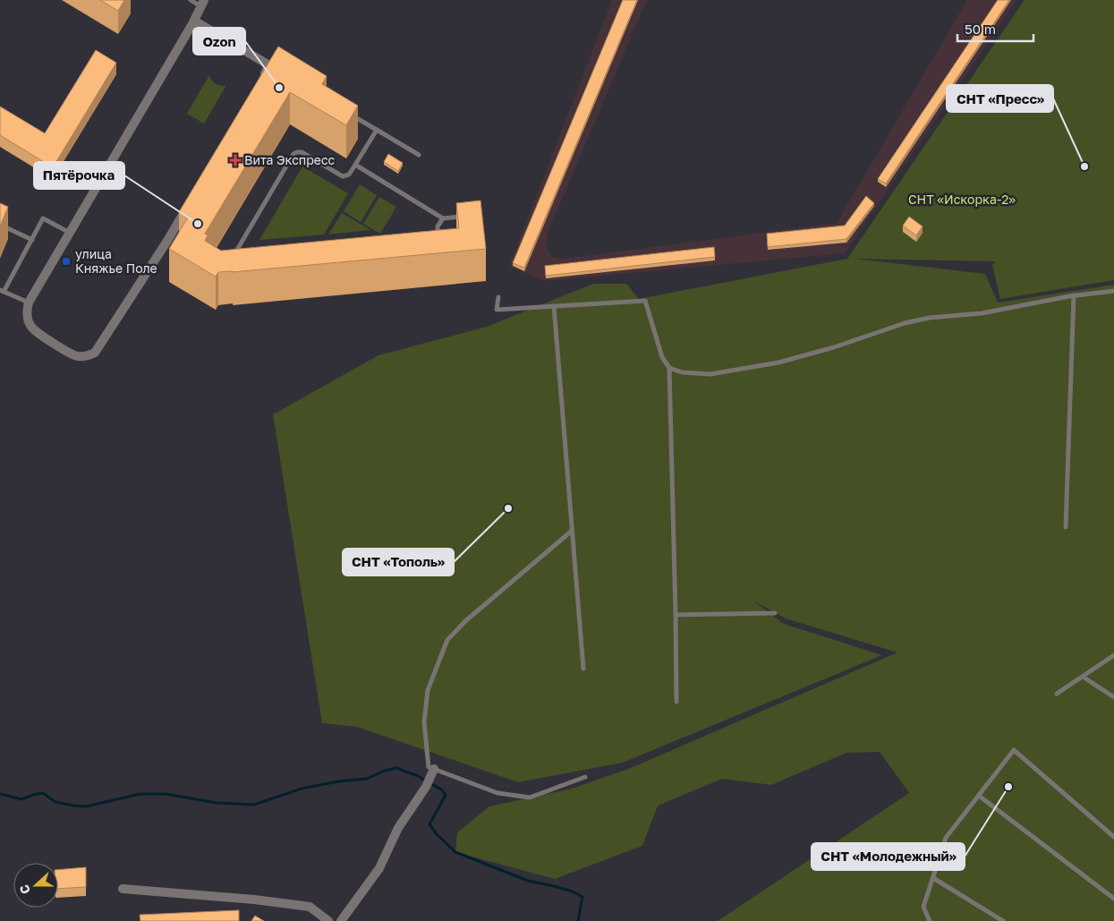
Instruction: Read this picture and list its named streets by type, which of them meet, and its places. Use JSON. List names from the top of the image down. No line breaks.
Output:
{"parks":["СНТ «Искорка-2»"],"places":{"other":["Ozon","СНТ «Пресс»","Пятёрочка","СНТ «Тополь»","СНТ «Молодежный»"],"health":["Вита Экспресс"],"transit":["улица Княжье Поле"]},"scale_bar":"50 m","north":"left"}
